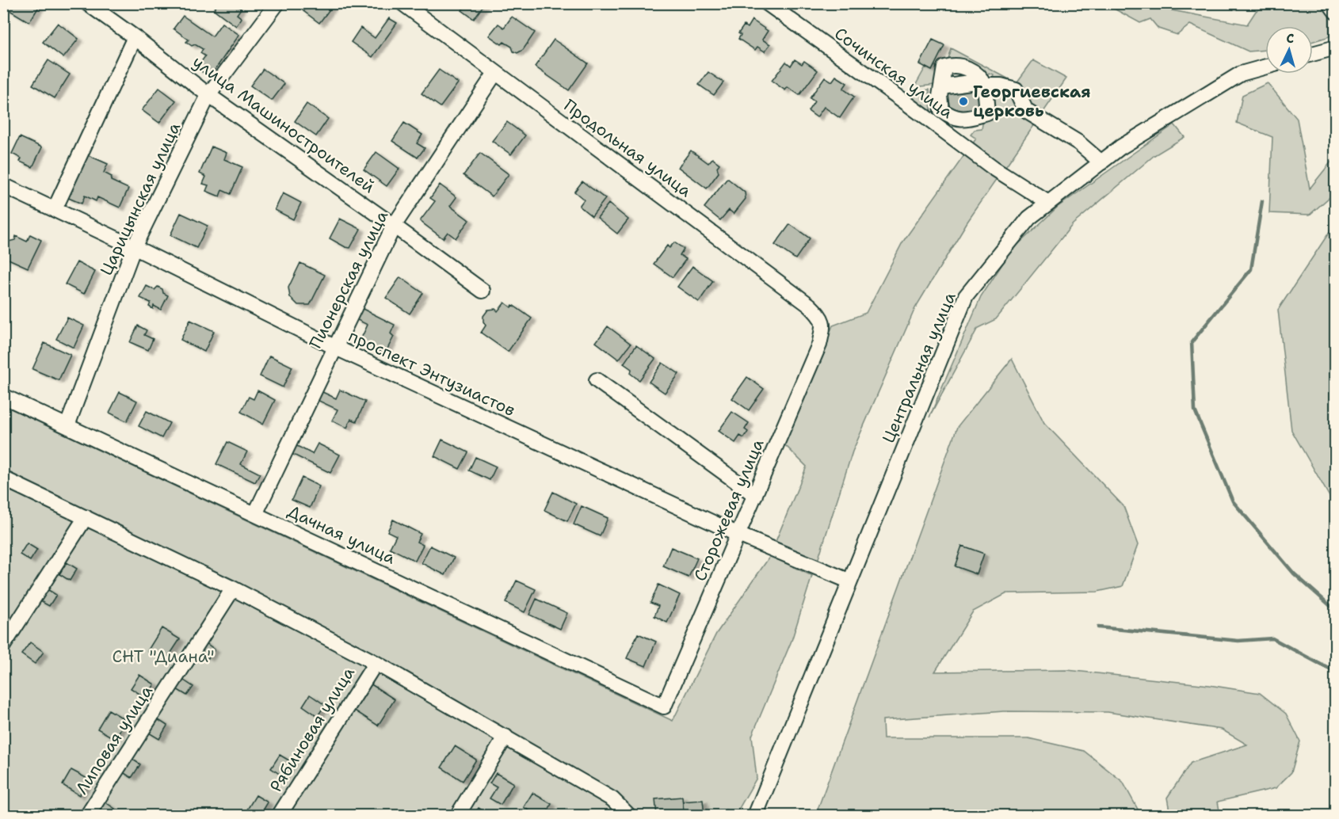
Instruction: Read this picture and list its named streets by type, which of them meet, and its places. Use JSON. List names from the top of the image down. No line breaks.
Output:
{"streets":{"street":["Сочинская улица","улица Машиностроителей","Продольная улица","Царицынская улица","Пионерская улица","Центральная улица","проспект Энтузиастов","Сторожевая улица","Дачная улица","Рябиновая улица","Липовая улица"]},"crossings":[["Сочинская улица","Центральная улица"],["улица Машиностроителей","Царицынская улица"],["улица Машиностроителей","Пионерская улица"],["Продольная улица","Пионерская улица"],["Продольная улица","Сторожевая улица"],["Царицынская улица","проспект Энтузиастов"],["Царицынская улица","Дачная улица"],["Пионерская улица","проспект Энтузиастов"],["Пионерская улица","Дачная улица"],["Центральная улица","проспект Энтузиастов"],["проспект Энтузиастов","Сторожевая улица"],["Сторожевая улица","Дачная улица"]],"parks":["СНТ \"Диана\""],"places":["Георгиевская церковь"],"north":"top"}
